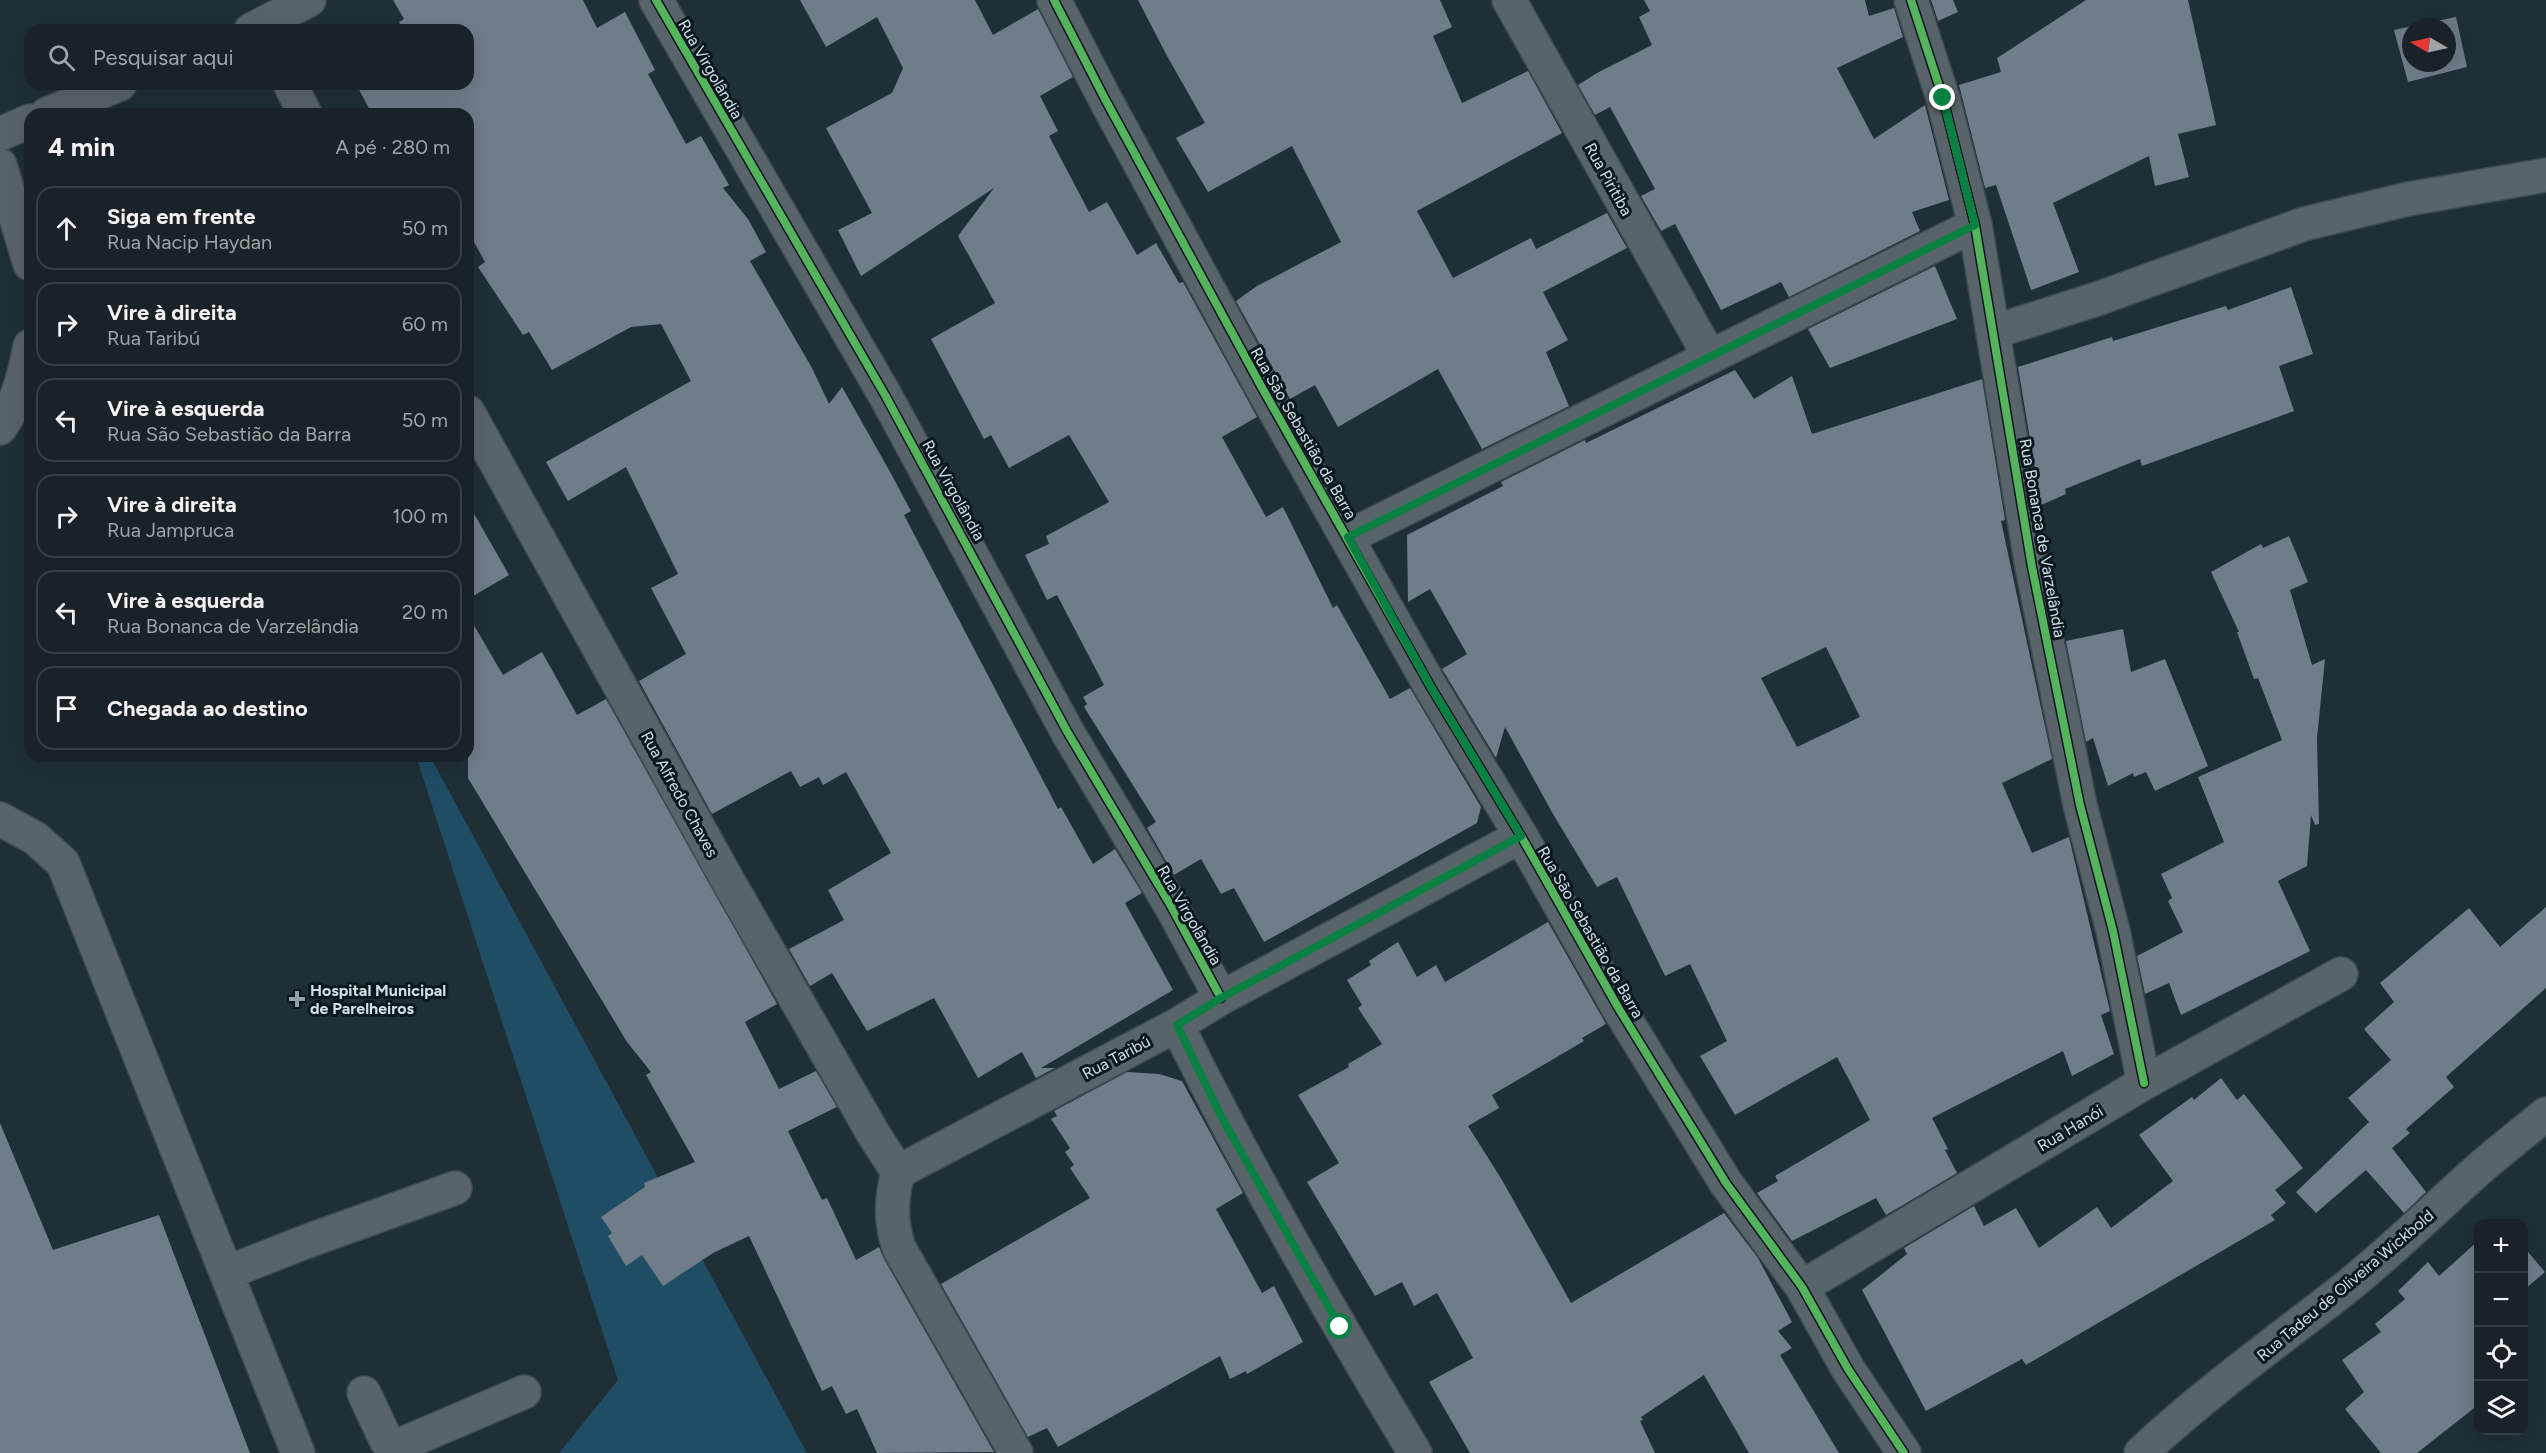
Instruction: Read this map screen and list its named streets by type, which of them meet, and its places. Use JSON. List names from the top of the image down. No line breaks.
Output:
{"streets":{"street":["Rua Virgolândia","Rua Piritiba","Rua São Sebastião da Barra","Rua Bonanca de Varzelândia","Rua Alfredo Chaves","Rua Taribú","Rua Hanói","Rua Tadeu de Oliveira Wickbold"]},"crossings":[["Rua Virgolândia","Rua Taribú"],["Rua São Sebastião da Barra","Rua Taribú"],["Rua São Sebastião da Barra","Rua Hanói"],["Rua Bonanca de Varzelândia","Rua Hanói"],["Rua Alfredo Chaves","Rua Taribú"]],"places":{"health":["Hospital Municipal de Parelheiros"]},"north":"left","page":{"search":"Pesquisar aqui","heading":["4 min","A pé · 280 m"],"list":[["Siga em frente","Rua Nacip Haydan","50 m"],["Vire à direita","Rua Taribú","60 m"],["Vire à esquerda","Rua São Sebastião da Barra","50 m"],["Vire à direita","Rua Jampruca","100 m"],["Vire à esquerda","Rua Bonanca de Varzelândia","20 m"],"Chegada ao destino"],"map_buttons":["+","−"]}}
